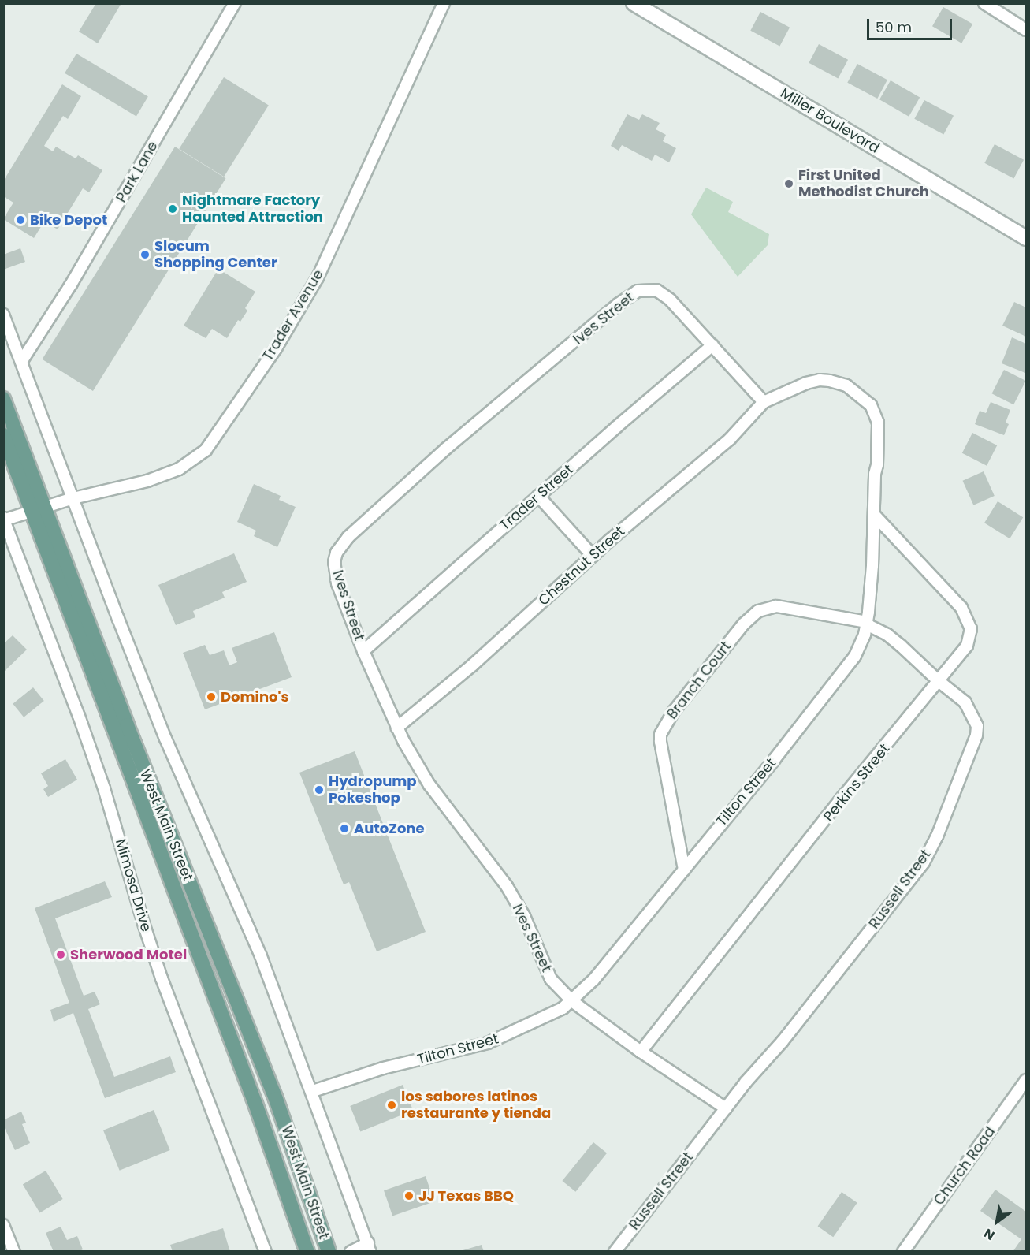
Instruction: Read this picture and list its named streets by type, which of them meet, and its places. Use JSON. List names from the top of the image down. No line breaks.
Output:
{"streets":{"main road":["West Main Street"],"street":["Miller Boulevard","Park Lane","Trader Avenue","Ives Street","Trader Street","Chestnut Street","Branch Court","Perkins Street","Tilton Street","Mimosa Drive","Russell Street","Church Road"]},"crossings":[["Trader Avenue","West Main Street"],["Trader Avenue","Mimosa Drive"],["Ives Street","Trader Street"],["Ives Street","Chestnut Street"],["Ives Street","Perkins Street"],["Ives Street","Tilton Street"],["Chestnut Street","Tilton Street"],["Branch Court","Tilton Street"],["Branch Court","Russell Street"],["Perkins Street","Tilton Street"],["Perkins Street","Russell Street"],["Tilton Street","Russell Street"]],"places":["First United Methodist Church","Nightmare Factory Haunted Attraction","Bike Depot","Slocum Shopping Center","Domino's","Hydropump Pokeshop","AutoZone","Sherwood Motel","los sabores latinos restaurante y tienda","JJ Texas BBQ"],"scale_bar":"50 m","north":"bottom left"}
